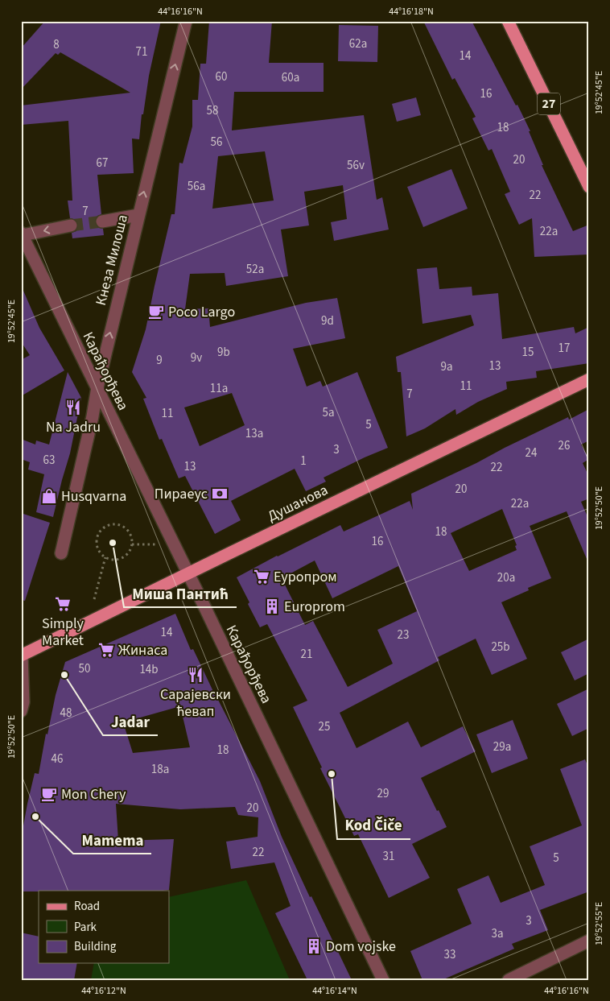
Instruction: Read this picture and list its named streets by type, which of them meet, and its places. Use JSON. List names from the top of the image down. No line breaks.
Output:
{"streets":{"main road":["27","Душанова"],"street":["Кнеза Милоша","Карађорђева"]},"crossings":[["Кнеза Милоша","Карађорђева"],["Карађорђева","Душанова"]],"one_way":["Кнеза Милоша"],"places":{"cafe":["Poco Largo","Mon Chery"],"restaurant":["Na Jadru","Сарајевски ћевап"],"bank":["Пираеус"],"shop":["Husqvarna"],"other":["Миша Пантић","Jadar","Kod Čiče","Mamema"],"supermarket":["Еуропром","Simply Market","Жинаса"],"building":["Europrom","Dom vojske"]},"house_numbers":["62a","8","71","14","60","60a","16","58","18","56","20","67","56v","56a","22","7","22a","52a","9d","17","9b","15","9v","9","13","9a","11","11a","7","5a","11","5","13a","26","3","24","63","1","13","22","20","22a","18","16","20a","14","23","25b","21","50","14b","48","25","29a","18","46","18a","29","20","22","31","5","3","3a","33"],"legend":["Road","Park","Building"],"coordinates":["44°16'16\"N","44°16'18\"N","19°52'45\"E","19°52'50\"E","19°52'55\"E","44°16'12\"N","44°16'14\"N"]}
